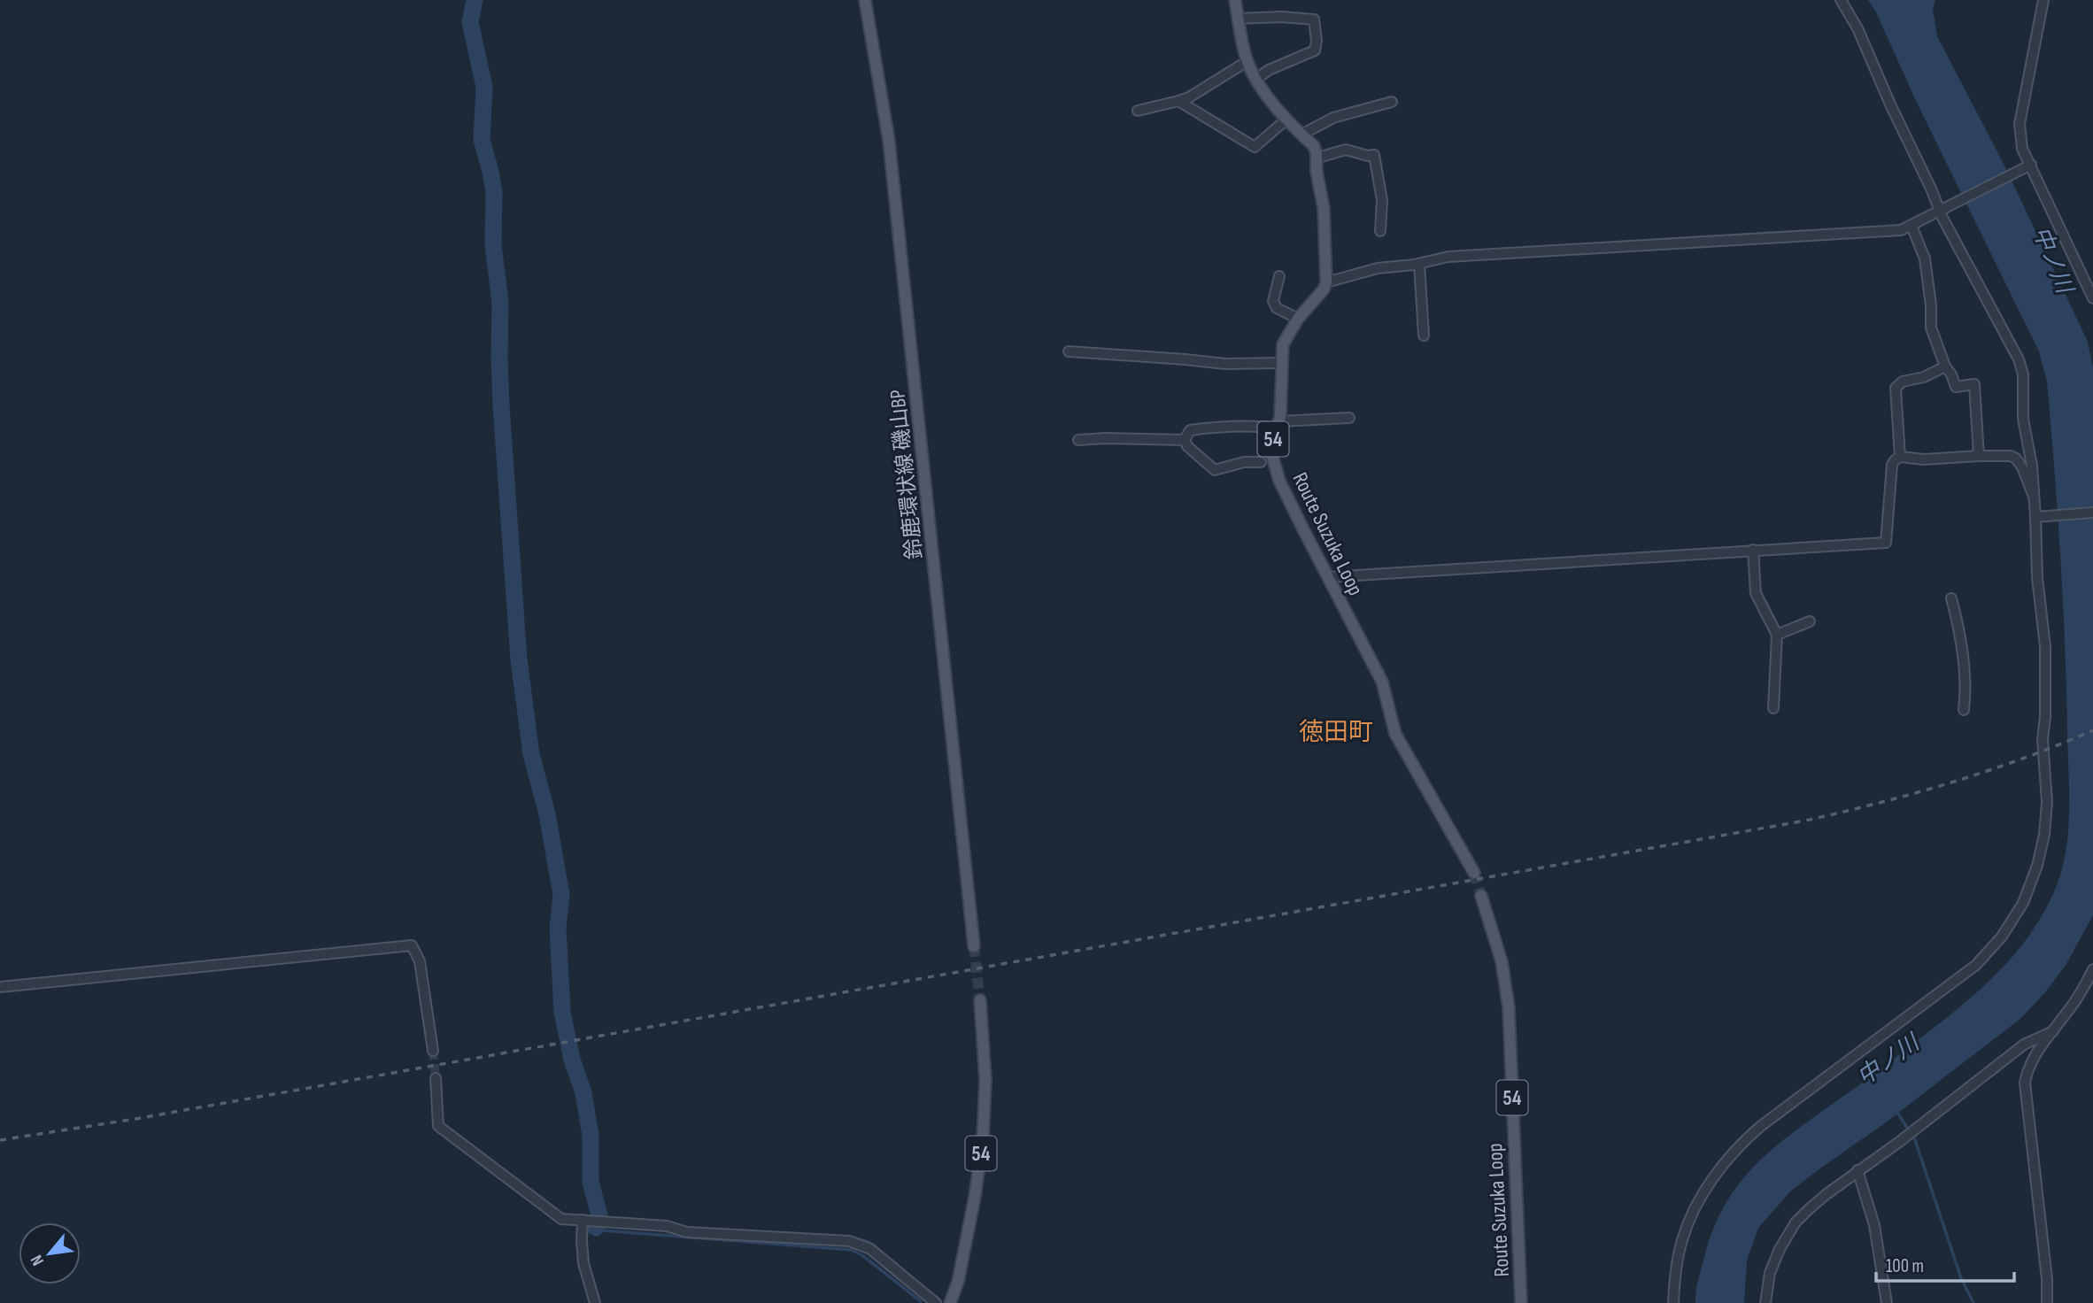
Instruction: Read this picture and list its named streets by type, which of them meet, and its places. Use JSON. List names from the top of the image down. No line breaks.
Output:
{"streets":{"main road":["54","鈴鹿環状線 磯山BP","Route Suzuka Loop"]},"districts":["徳田町"],"water":["中ノ川"],"scale_bar":"100 m","north":"bottom left"}
